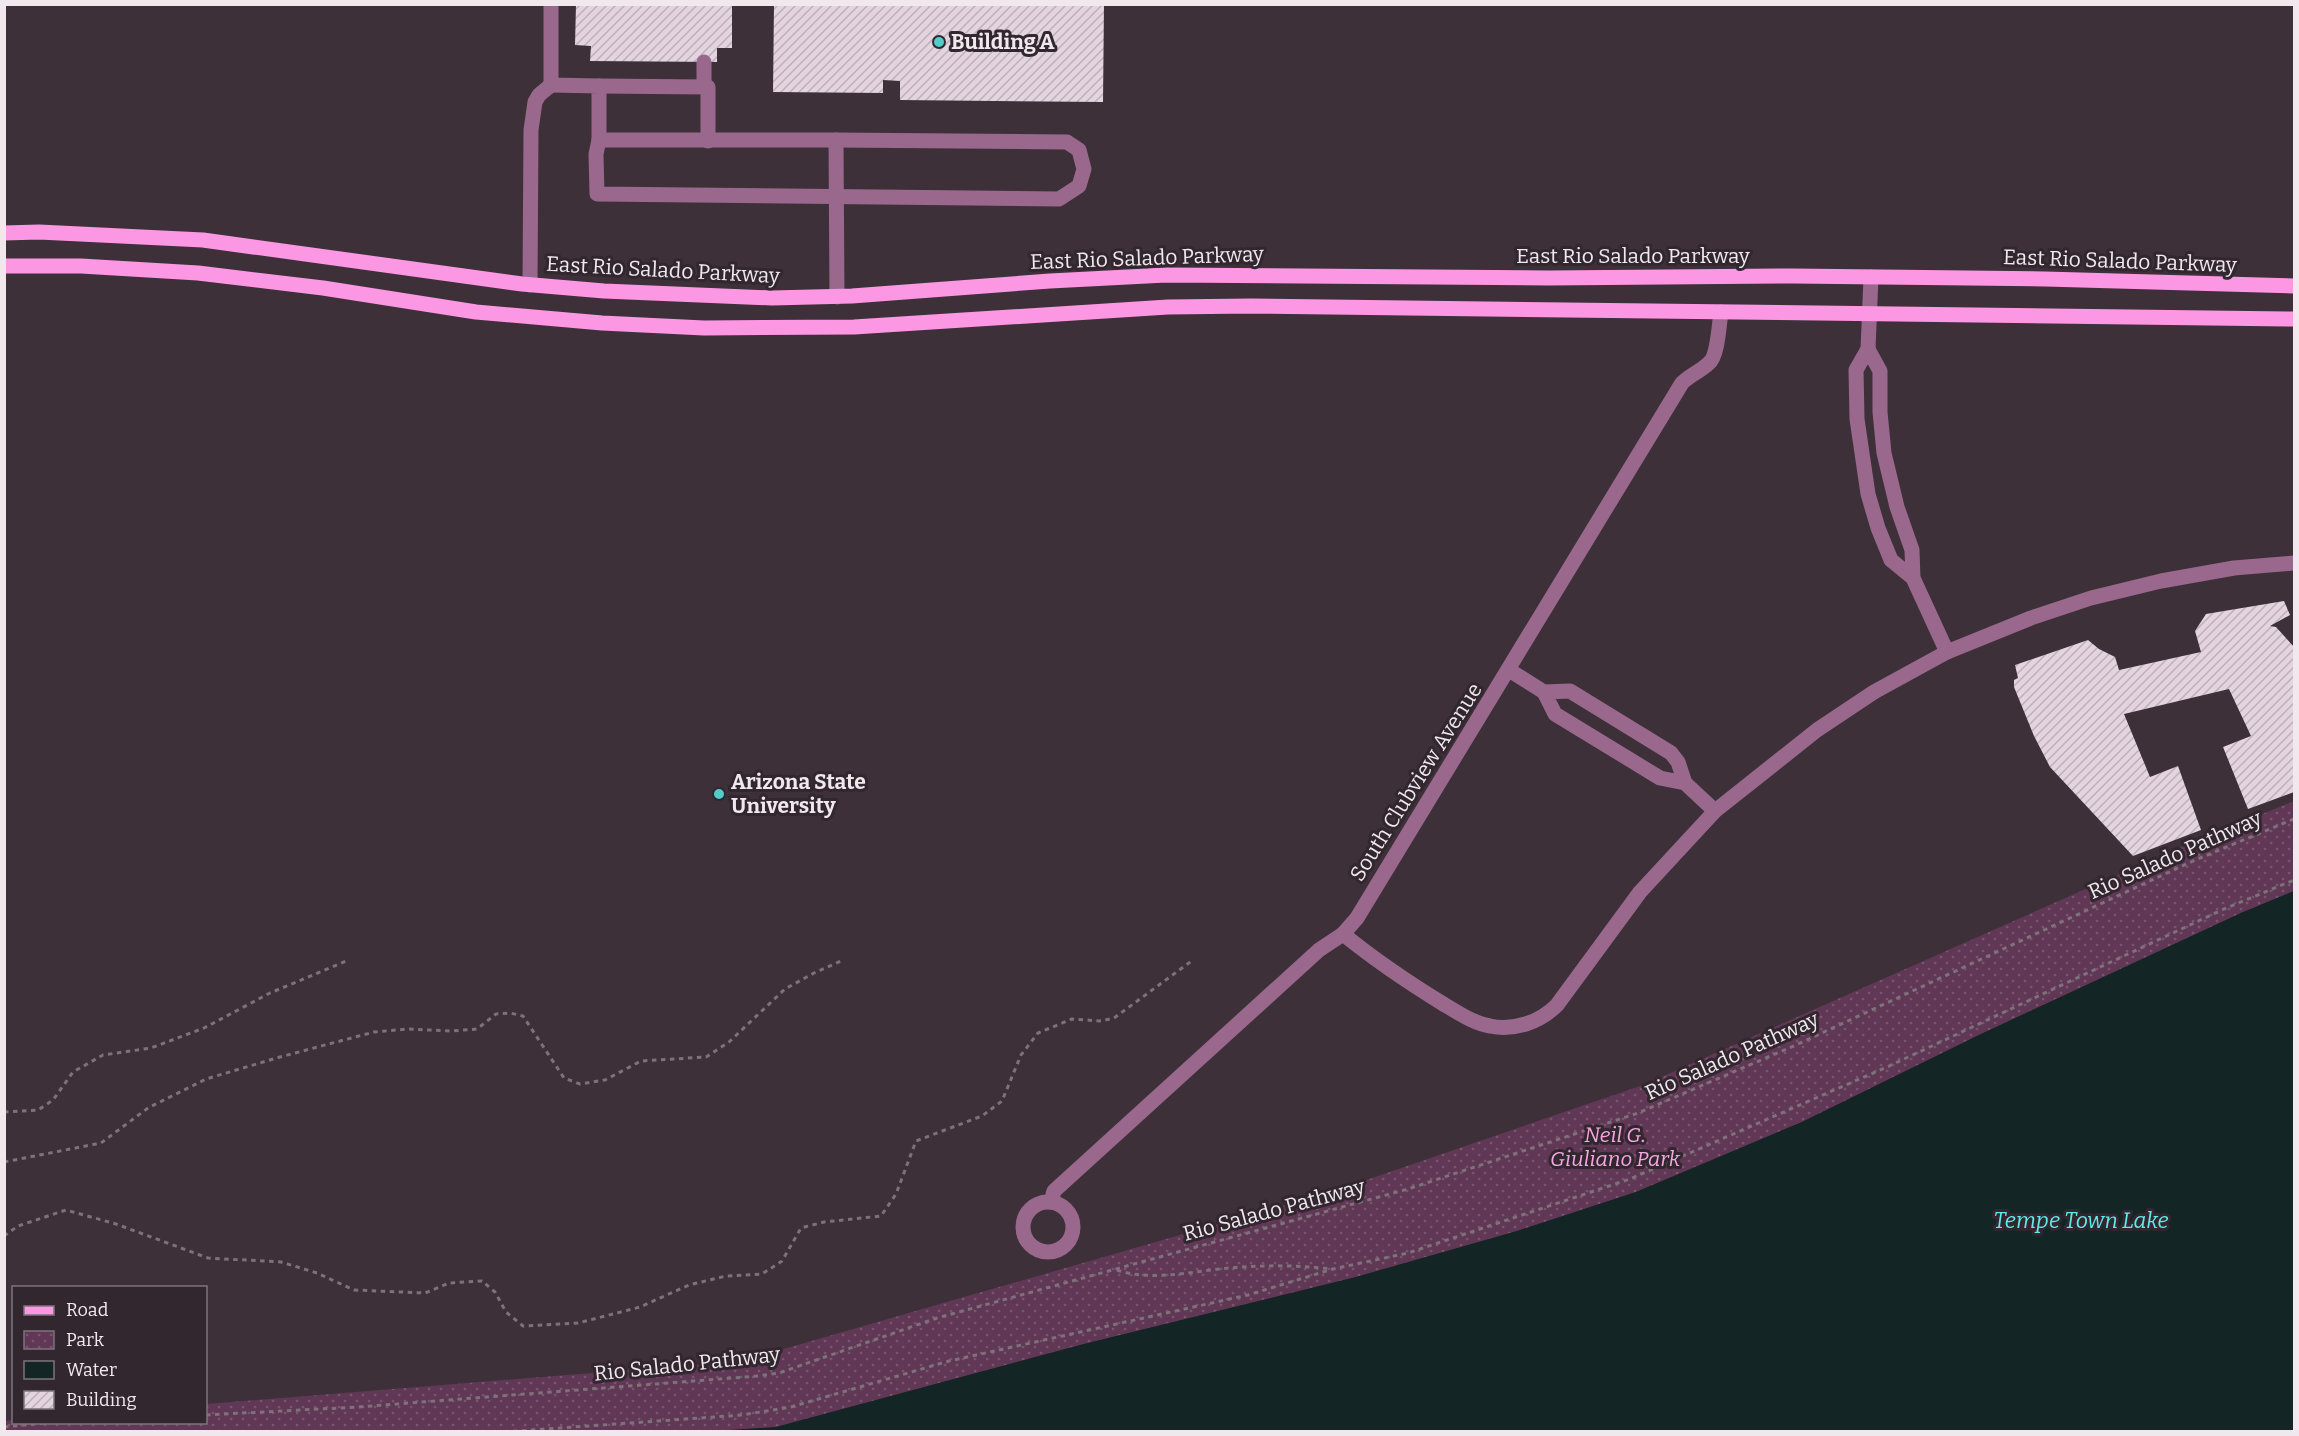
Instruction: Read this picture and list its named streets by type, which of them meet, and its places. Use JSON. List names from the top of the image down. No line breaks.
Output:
{"streets":{"main road":["East Rio Salado Parkway"],"street":["South Clubview Avenue"],"path":["Rio Salado Pathway"]},"water":["Tempe Town Lake"],"parks":["Neil G. Giuliano Park"],"places":["Building A","Arizona State University"],"legend":["Road","Park","Water","Building"]}
